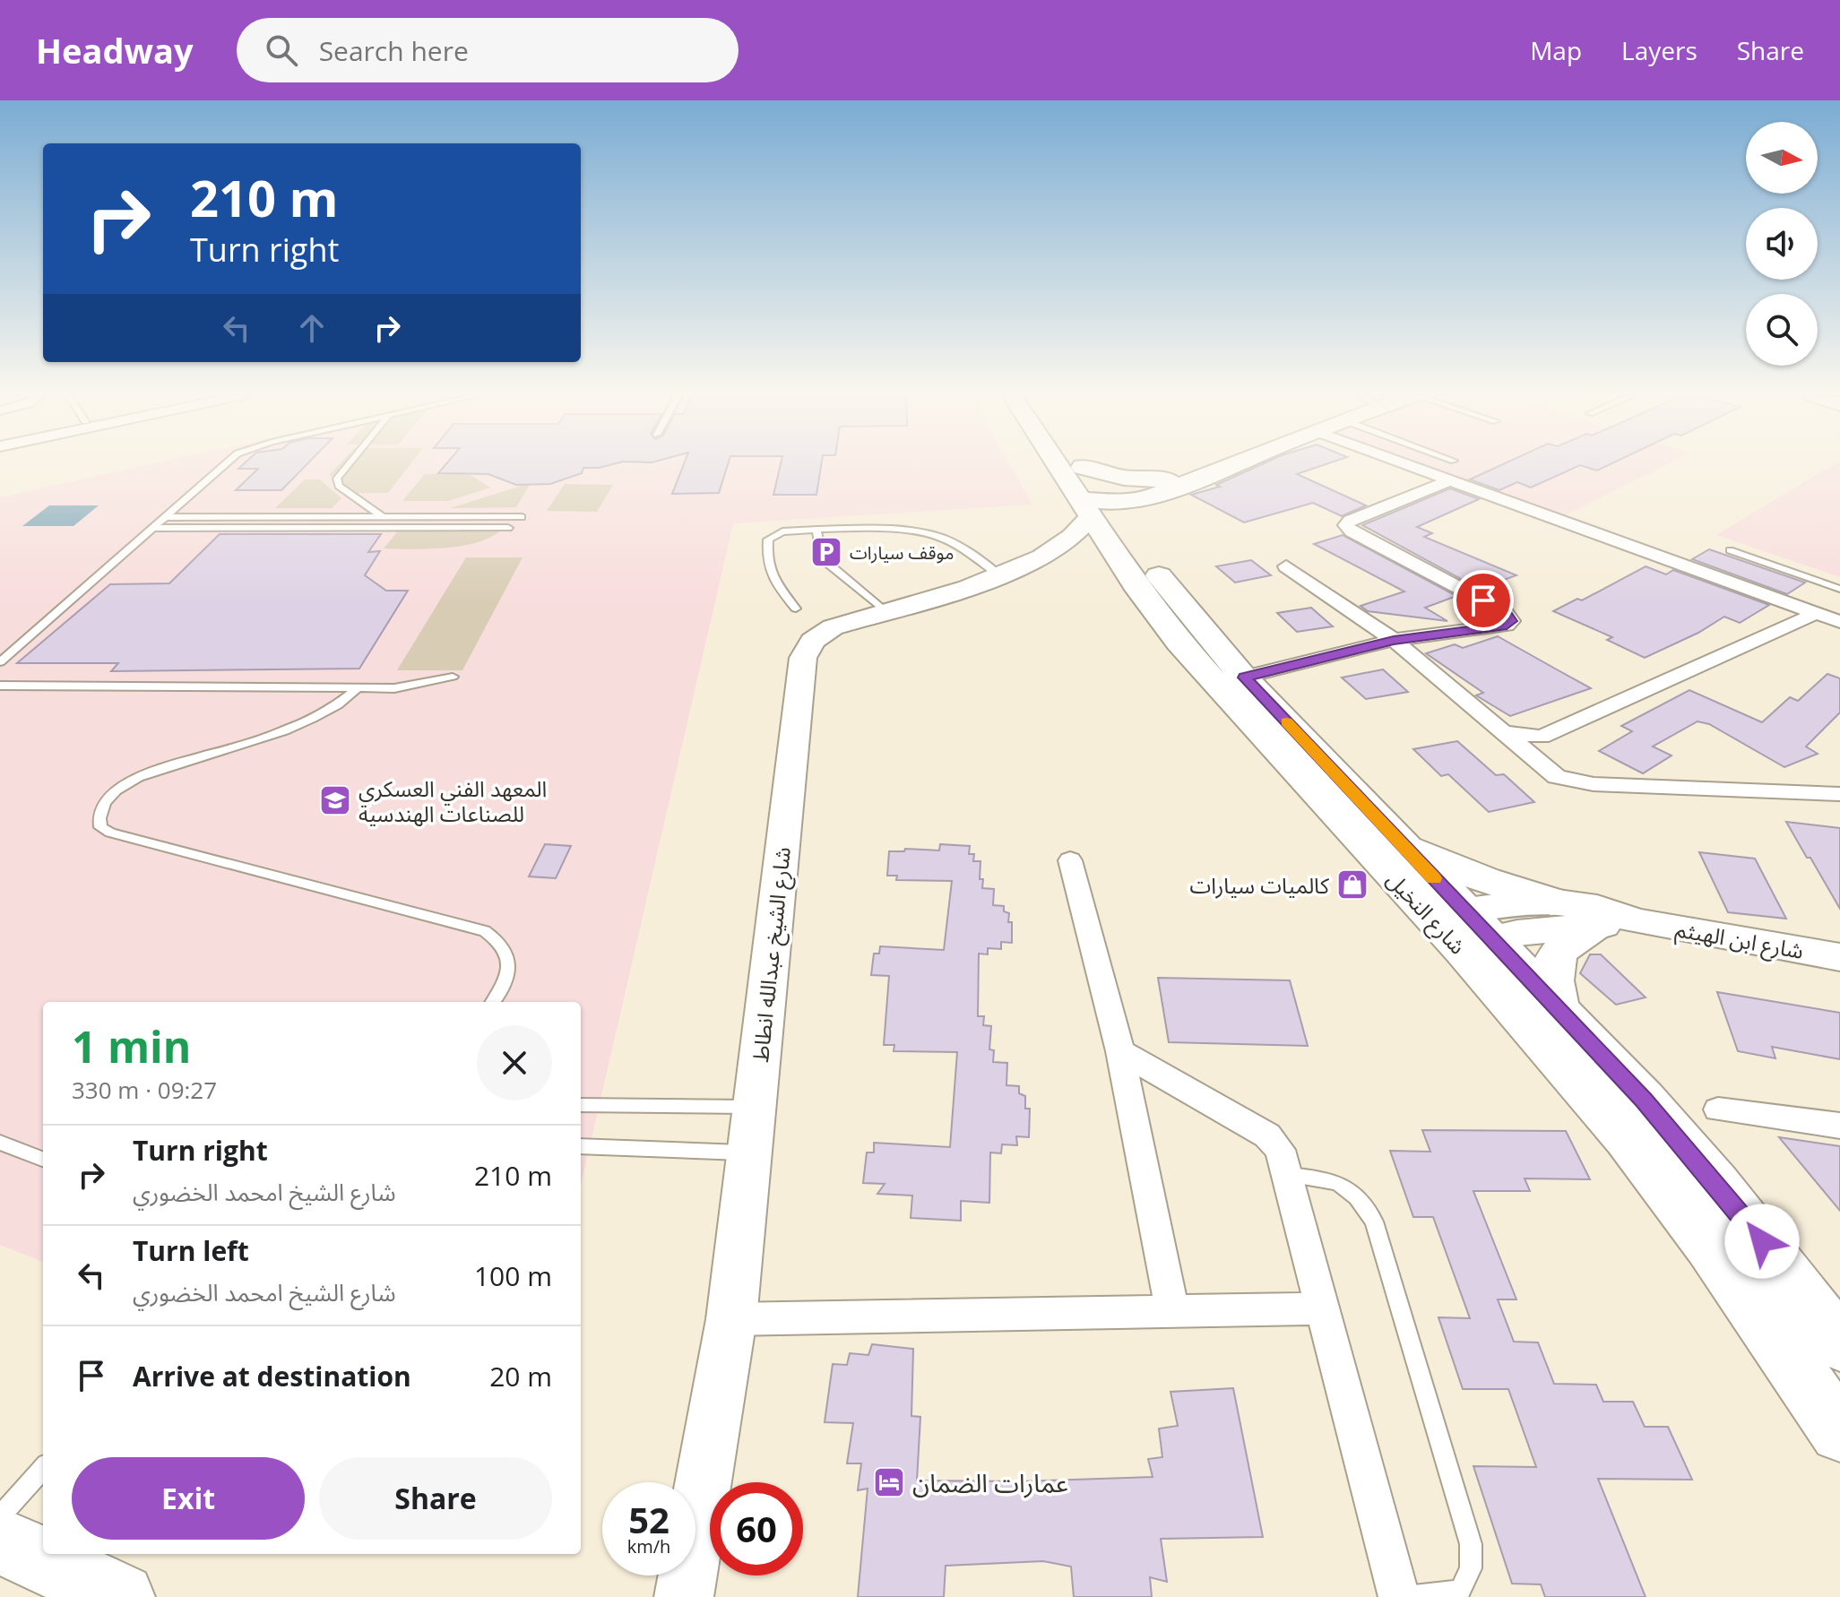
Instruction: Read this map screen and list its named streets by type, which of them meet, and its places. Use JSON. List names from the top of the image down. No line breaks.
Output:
{"streets":{"main road":["شارع النخيل","شارع ابن الهيثم","شارع الشيخ عبدالله انطاط"]},"crossings":[["شارع النخيل","شارع الشيخ عبدالله انطاط"]],"places":{"parking":["موقف سيارات"],"school or university":["المعهد الفني العسكري للصناعات الهندسية"],"shop":["كالميات سيارات"],"hotel":["عمارات الضمان"]},"north":"right","page":{"header":"Headway","search":"Search here","nav":["Map","Layers","Share"],"turn":["210 m","Turn right"],"heading":["1 min","330 m · 09:27"],"list":[{"name":"Turn right","note":"شارع الشيخ امحمد الخضوري","value":"210 m"},{"name":"Turn left","note":"شارع الشيخ امحمد الخضوري","value":"100 m"},{"name":"Arrive at destination","value":"20 m"}],"buttons":["Exit","Share"],"speed":"52 km/h","limit":"60"}}
